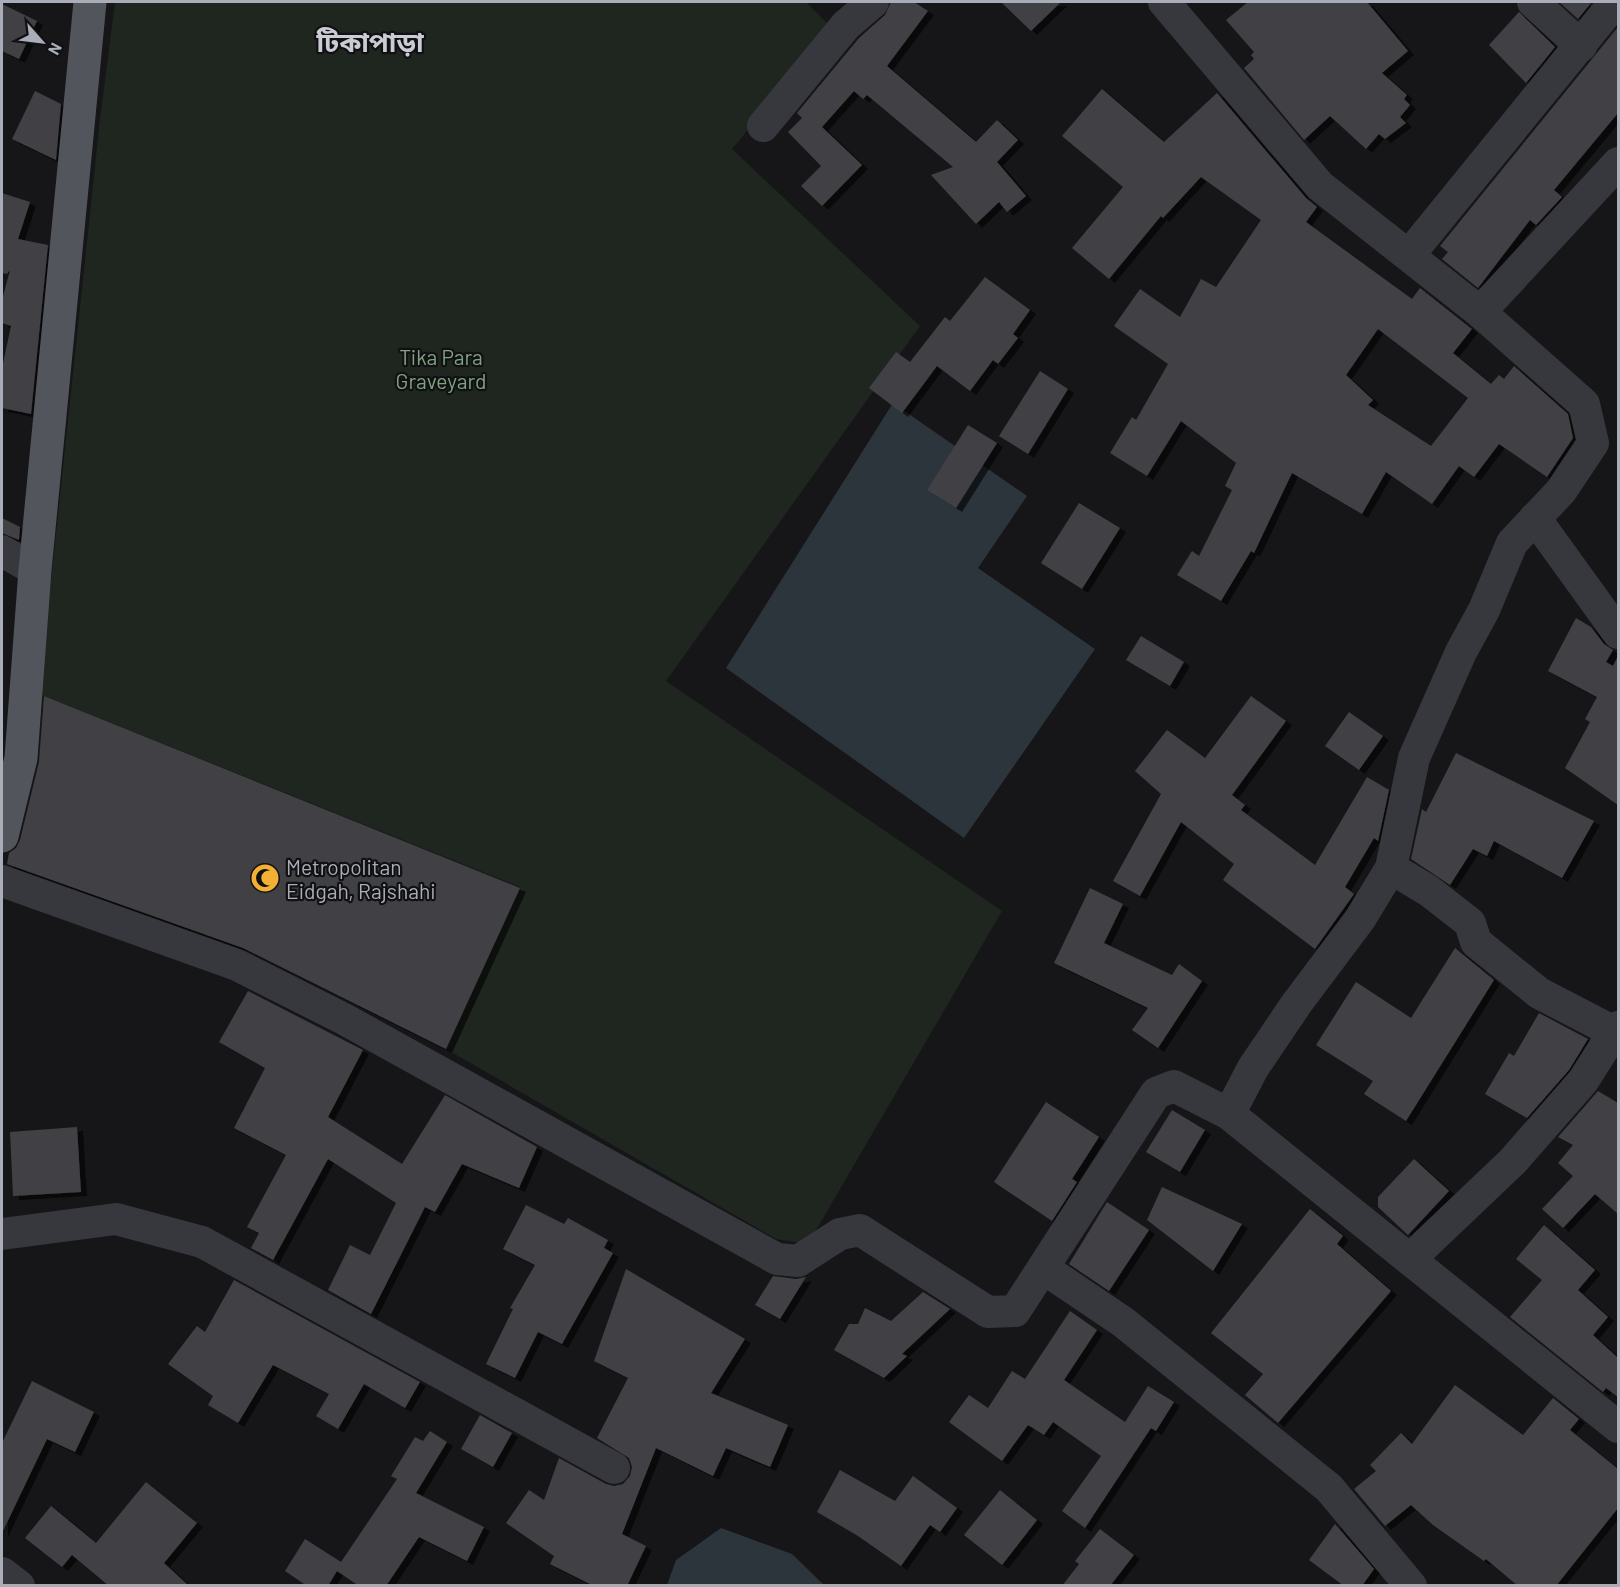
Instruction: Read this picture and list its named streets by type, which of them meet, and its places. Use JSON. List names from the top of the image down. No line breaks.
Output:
{"districts":["টিকাপাড়া"],"parks":["Tika Para Graveyard"],"places":{"mosque":["Metropolitan Eidgah, Rajshahi"]},"north":"bottom right"}
